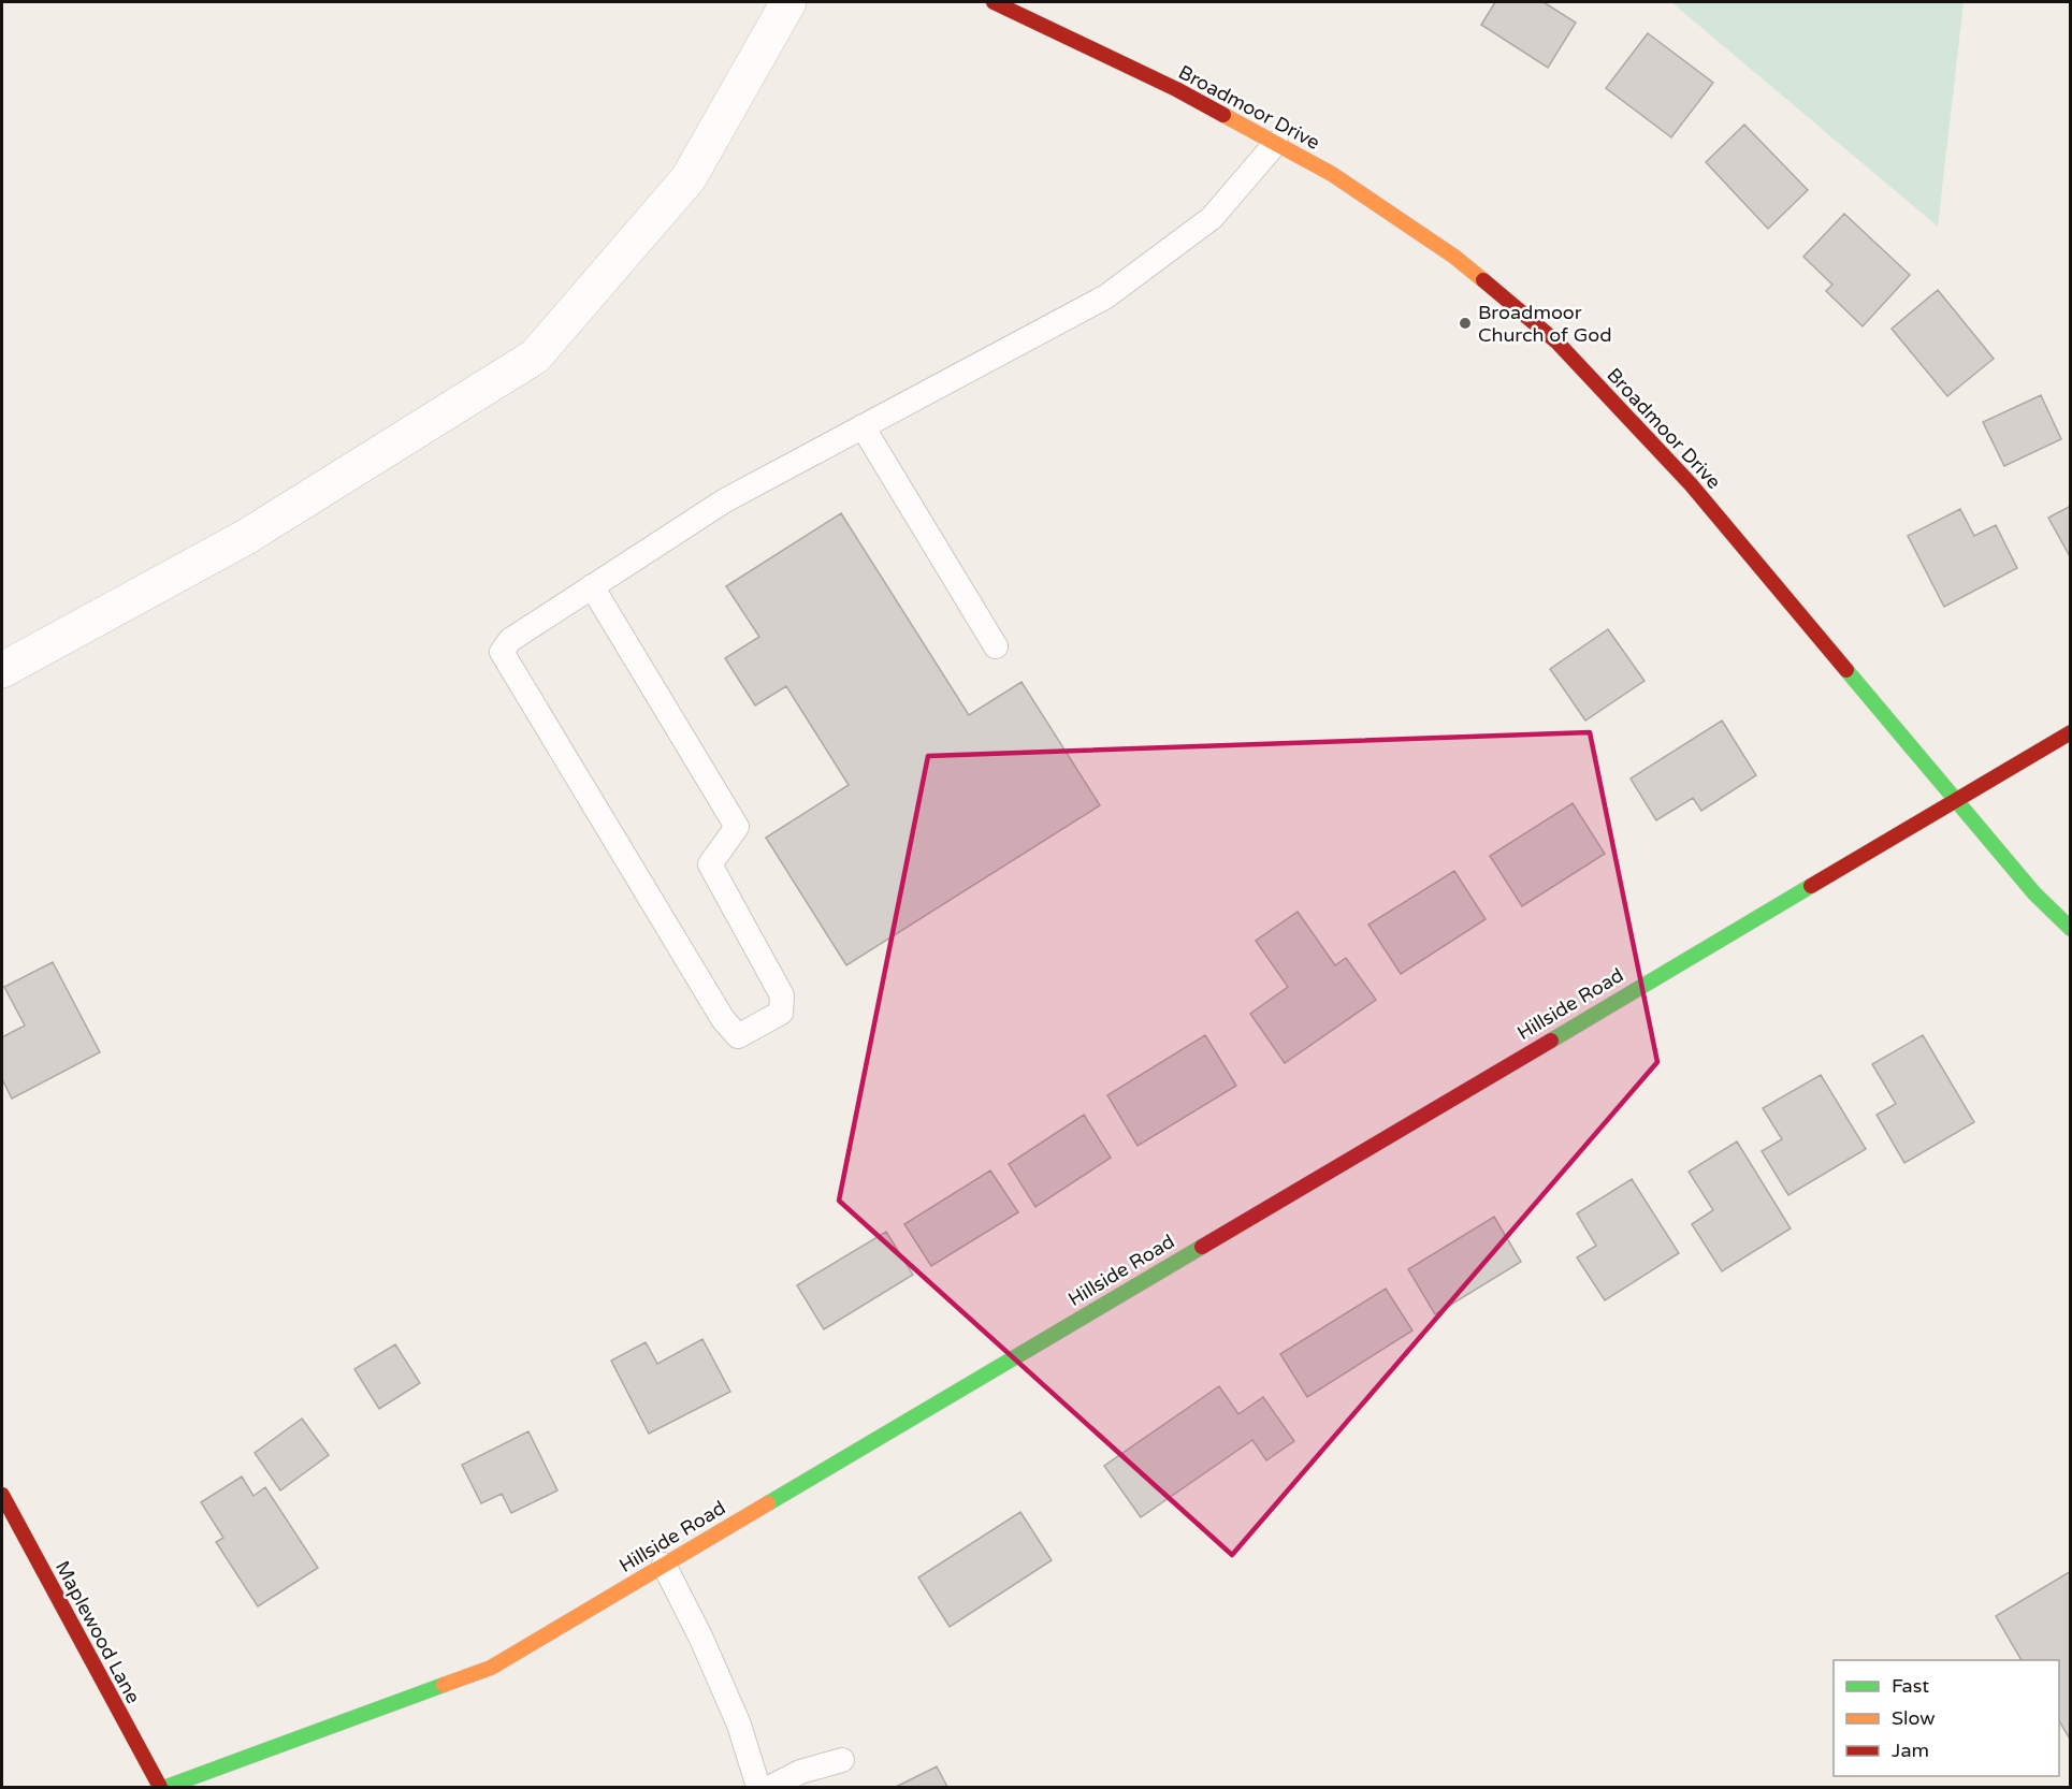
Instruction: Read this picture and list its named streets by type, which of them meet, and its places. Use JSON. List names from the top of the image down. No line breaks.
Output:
{"streets":{"street":["Broadmoor Drive","Hillside Road","Maplewood Lane"]},"crossings":[["Broadmoor Drive","Hillside Road"]],"places":["Broadmoor Church of God"],"legend":["Fast","Slow","Jam"]}
